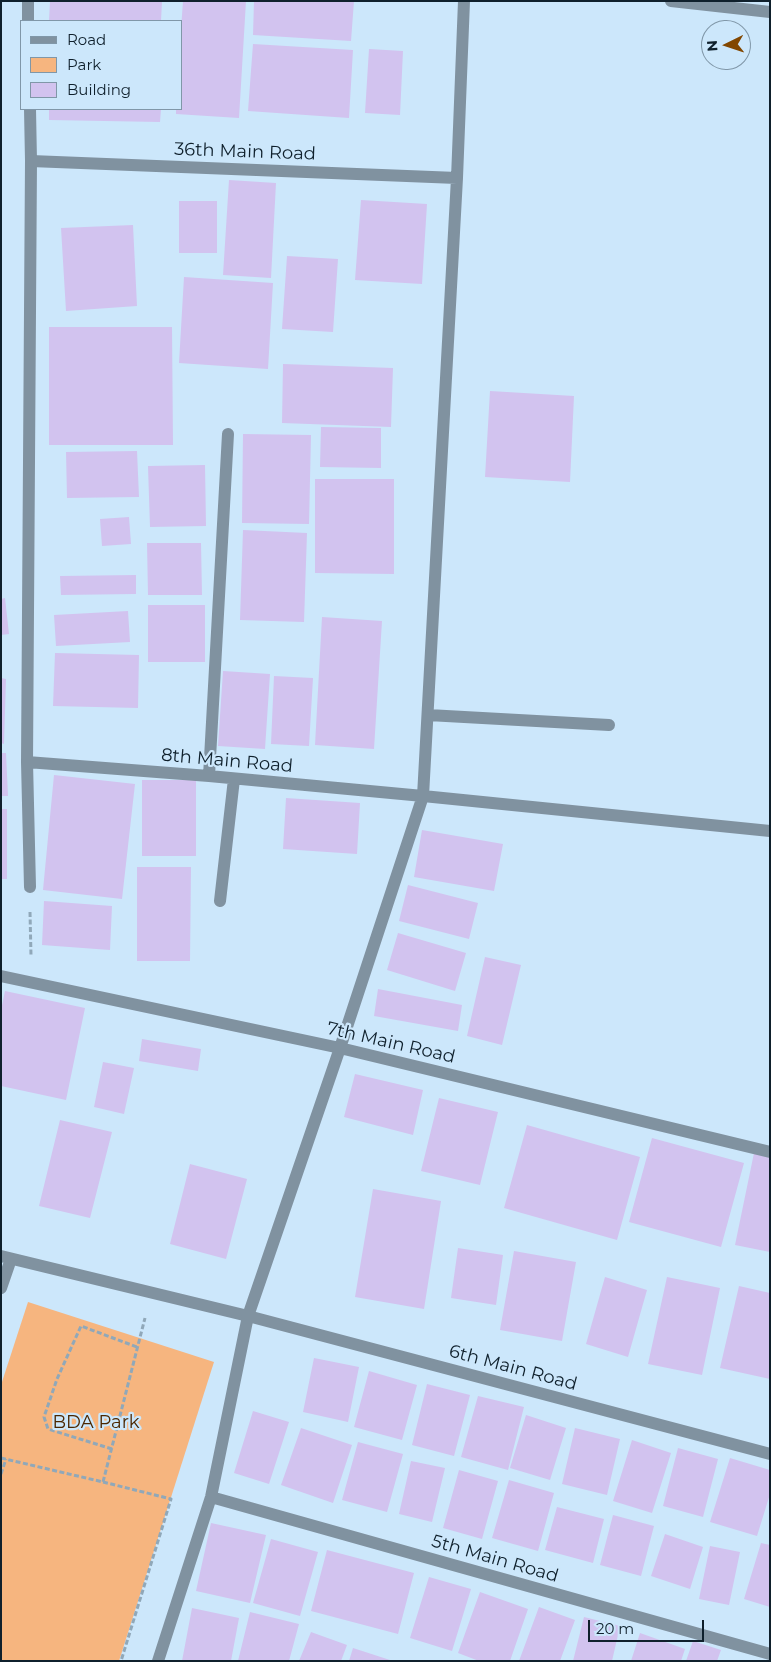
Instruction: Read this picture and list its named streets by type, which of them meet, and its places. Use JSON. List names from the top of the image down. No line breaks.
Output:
{"streets":{"street":["36th Main Road","8th Main Road","7th Main Road","6th Main Road","5th Main Road"]},"parks":["BDA Park"],"legend":["Road","Park","Building"],"scale_bar":"20 m","north":"left"}
